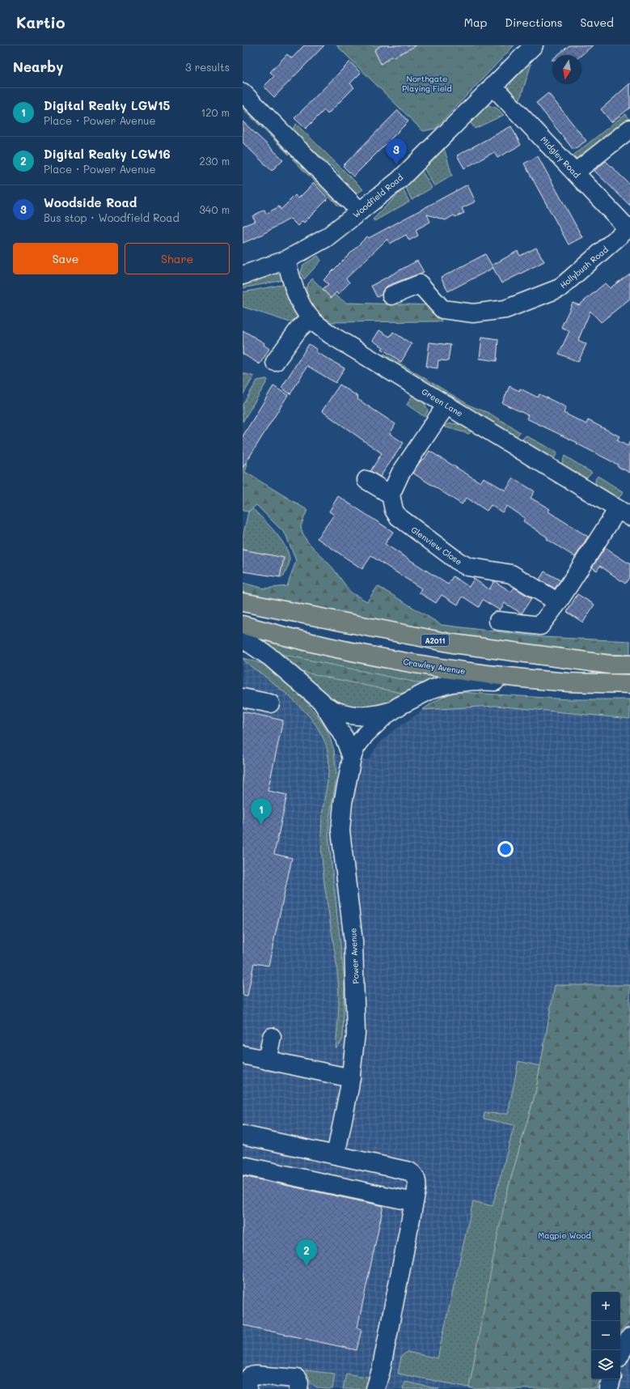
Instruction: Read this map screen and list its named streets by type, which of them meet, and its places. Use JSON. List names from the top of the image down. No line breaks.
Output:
{"streets":{"main road":["A2011","Crawley Avenue"],"street":["Midgley Road","Woodfield Road","Hollybush Road","Green Lane","Glenview Close","Power Avenue"]},"crossings":[["Midgley Road","Woodfield Road"],["Midgley Road","Hollybush Road"],["Woodfield Road","Green Lane"]],"parks":["Northgate Playing Field","Magpie Wood"],"north":"bottom","page":{"header":"Kartio","nav":["Map","Directions","Saved"],"heading":["Nearby","3 results"],"list":[{"mark":"1","name":"Digital Realty LGW15","note":"Place · Power Avenue","value":"120 m"},{"mark":"2","name":"Digital Realty LGW16","note":"Place · Power Avenue","value":"230 m"},{"mark":"3","name":"Woodside Road","note":"Bus stop · Woodfield Road","value":"340 m"}],"pins":["3","1","2"],"buttons":["Save","Share"],"map_buttons":["+","−"]}}
